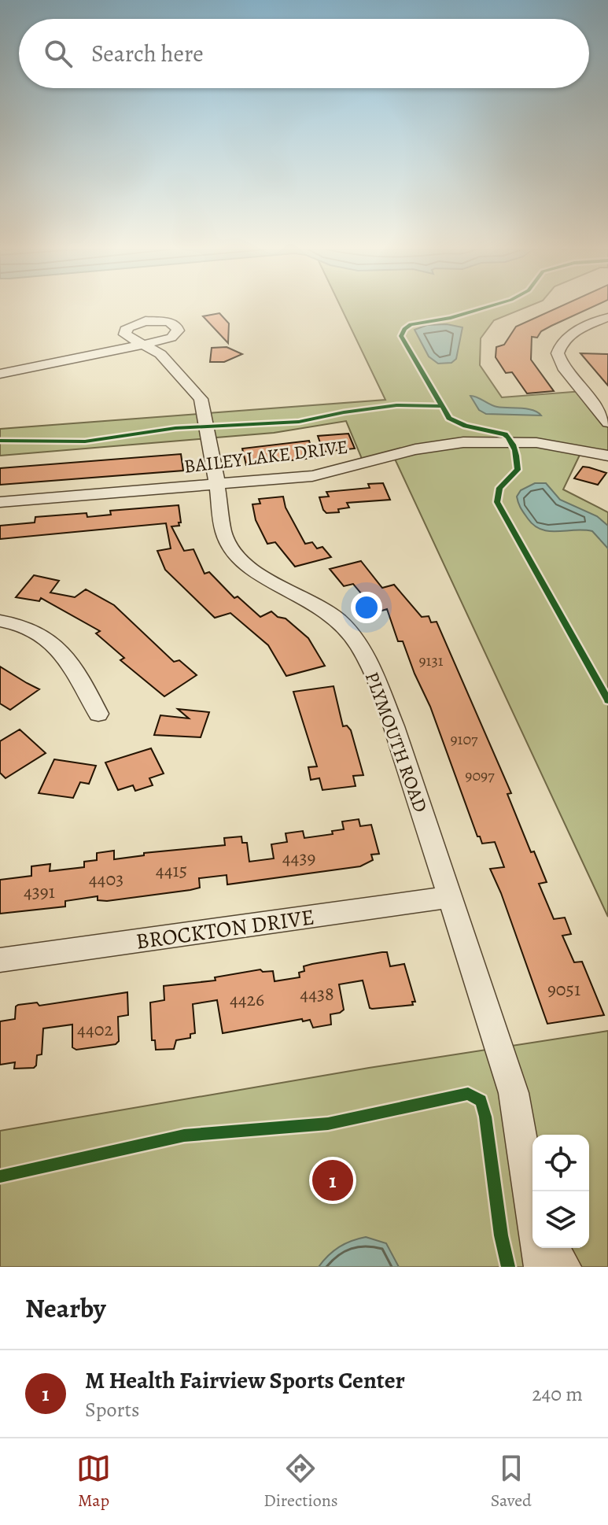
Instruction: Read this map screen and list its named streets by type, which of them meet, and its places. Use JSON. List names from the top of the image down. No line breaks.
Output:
{"streets":{"street":["BAILEY LAKE DRIVE","PLYMOUTH ROAD","BROCKTON DRIVE"]},"crossings":[["BAILEY LAKE DRIVE","PLYMOUTH ROAD"],["PLYMOUTH ROAD","BROCKTON DRIVE"]],"house_numbers":["9131","9107","9097","4439","4415","4403","4391","9051","4438","4426","4402"],"page":{"search":"Search here","pins":"1","heading":"Nearby","list":[{"mark":"1","name":"M Health Fairview Sports Center","note":"Sports","value":"240 m"}],"nav":["Map","Directions","Saved"]}}
